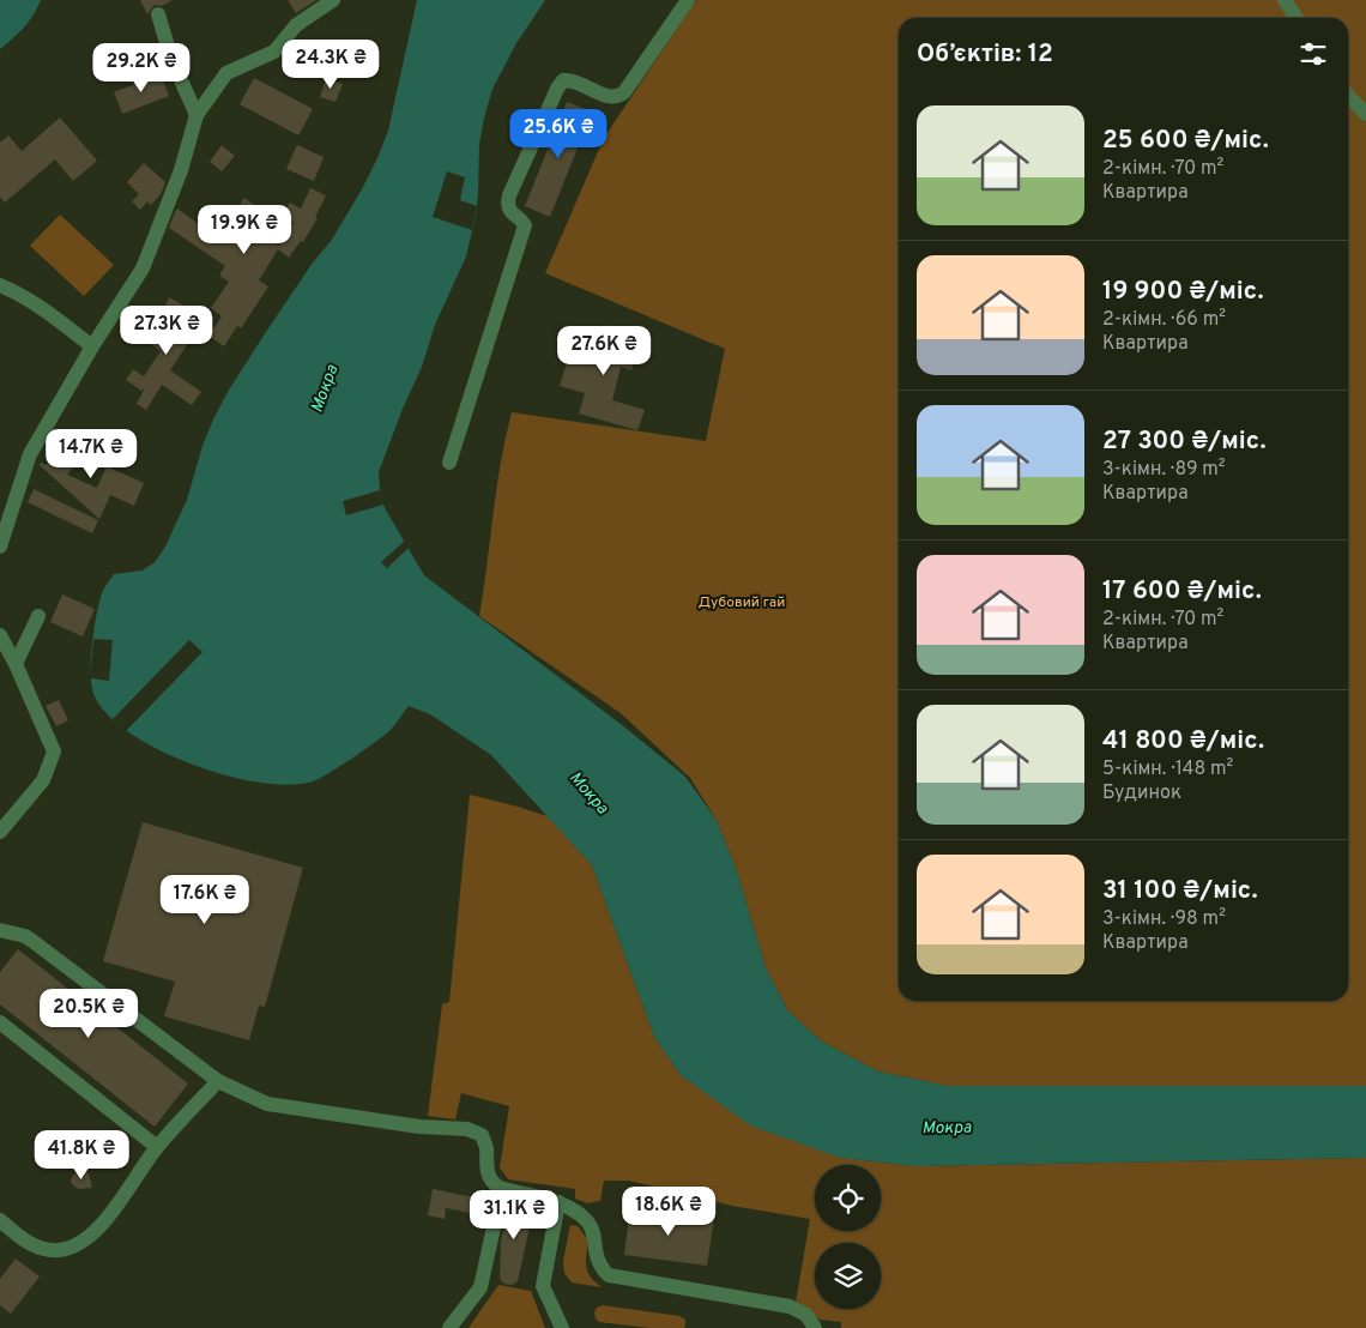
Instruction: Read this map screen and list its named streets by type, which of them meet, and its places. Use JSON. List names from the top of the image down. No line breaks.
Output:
{"water":["Мокра"],"parks":["Дубовий гай"],"page":{"heading":"Об’єктів: 12","price":["24.3K ₴","29.2K ₴","25.6K ₴","19.9K ₴","27.3K ₴","27.6K ₴","14.7K ₴","17.6K ₴","20.5K ₴","41.8K ₴","18.6K ₴","31.1K ₴"],"list":[{"name":"25 600 ₴/міс.","note":"2-кімн. · 70 m² · Квартира"},{"name":"19 900 ₴/міс.","note":"2-кімн. · 66 m² · Квартира"},{"name":"27 300 ₴/міс.","note":"3-кімн. · 89 m² · Квартира"},{"name":"17 600 ₴/міс.","note":"2-кімн. · 70 m² · Квартира"},{"name":"41 800 ₴/міс.","note":"5-кімн. · 148 m² · Будинок"},{"name":"31 100 ₴/міс.","note":"3-кімн. · 98 m² · Квартира"}]}}
